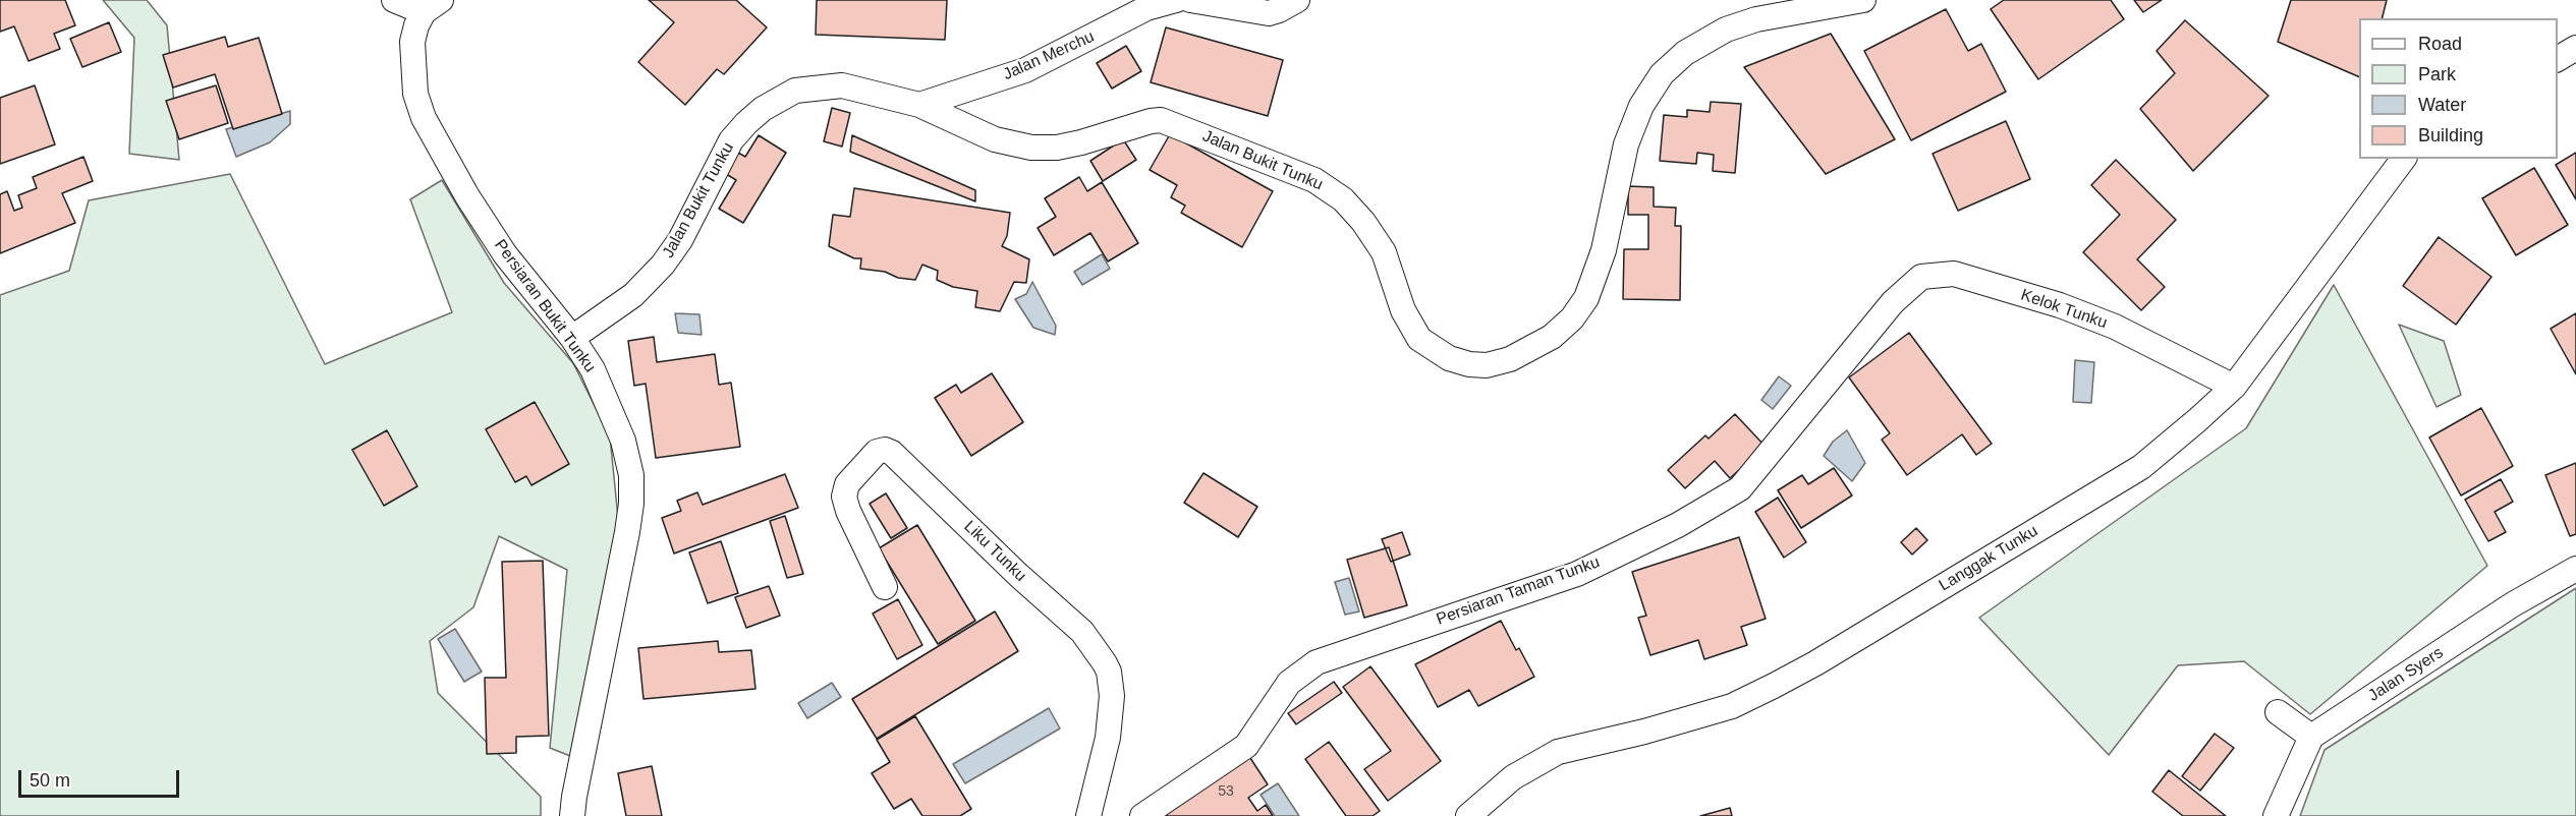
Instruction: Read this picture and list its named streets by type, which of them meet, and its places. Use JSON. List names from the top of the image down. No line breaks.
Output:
{"streets":{"street":["Jalan Merchu","Jalan Bukit Tunku","Persiaran Bukit Tunku","Kelok Tunku","Liku Tunku","Langgak Tunku","Persiaran Taman Tunku","Jalan Syers"]},"crossings":[["Jalan Merchu","Jalan Bukit Tunku"],["Jalan Bukit Tunku","Persiaran Bukit Tunku"],["Kelok Tunku","Langgak Tunku"],["Kelok Tunku","Persiaran Taman Tunku"]],"house_numbers":["53"],"legend":["Road","Park","Water","Building"],"scale_bar":"50 m"}
